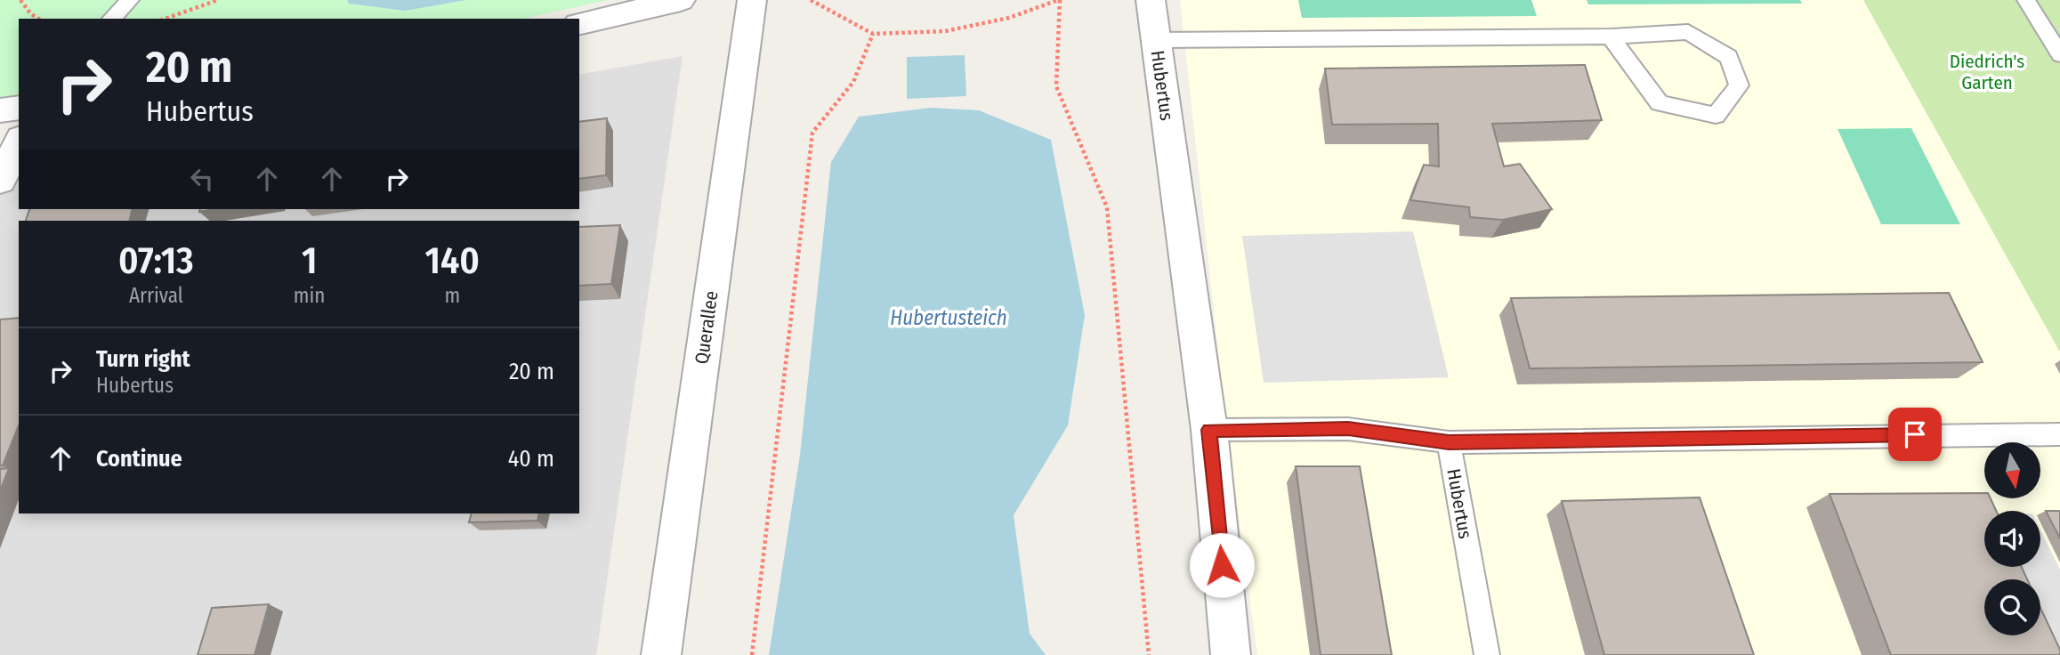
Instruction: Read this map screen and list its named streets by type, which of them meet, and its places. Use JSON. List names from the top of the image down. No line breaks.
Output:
{"streets":{"street":["Hubertus","Querallee"]},"water":["Hubertusteich"],"parks":["Diedrich's Garten"],"north":"bottom","page":{"turn":["20 m","Hubertus"],"eta":["07:13","Arrival","1","min","140","m"],"list":[{"name":"Turn right","note":"Hubertus","value":"20 m"},{"name":"Continue","value":"40 m"}]}}
